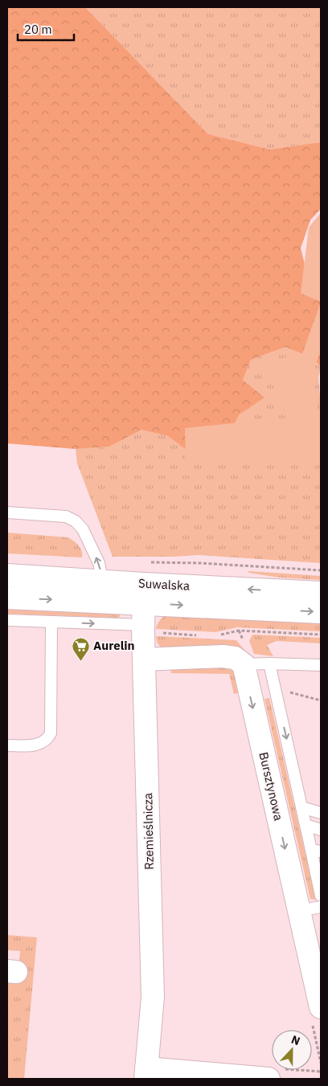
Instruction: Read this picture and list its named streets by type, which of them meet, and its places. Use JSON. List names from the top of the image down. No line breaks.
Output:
{"streets":{"street":["Suwalska","Bursztynowa","Rzemieślnicza"]},"crossings":[["Suwalska","Rzemieślnicza"]],"one_way":["Bursztynowa"],"places":{"supermarket":["Aurelin"]},"scale_bar":"20 m","north":"top"}
